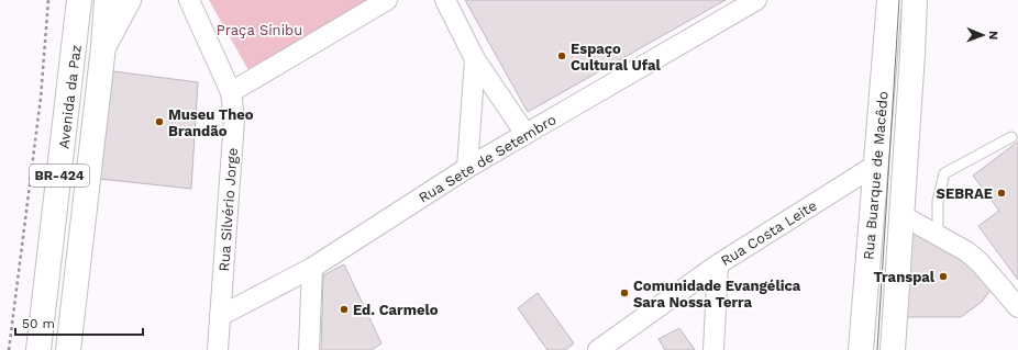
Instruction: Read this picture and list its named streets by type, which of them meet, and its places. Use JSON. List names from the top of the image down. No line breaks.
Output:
{"streets":{"main road":["Avenida da Paz","BR-424","Rua Buarque de Macêdo"],"street":["Rua Sete de Setembro","Rua Silvério Jorge","Rua Costa Leite"]},"crossings":[["Rua Sete de Setembro","Rua Silvério Jorge"],["Rua Buarque de Macêdo","Rua Costa Leite"]],"parks":["Praça Sinibu"],"places":["Espaço Cultural Ufal","Museu Theo Brandão","SEBRAE","Transpal","Comunidade Evangélica Sara Nossa Terra","Ed. Carmelo"],"scale_bar":"50 m","north":"right"}
